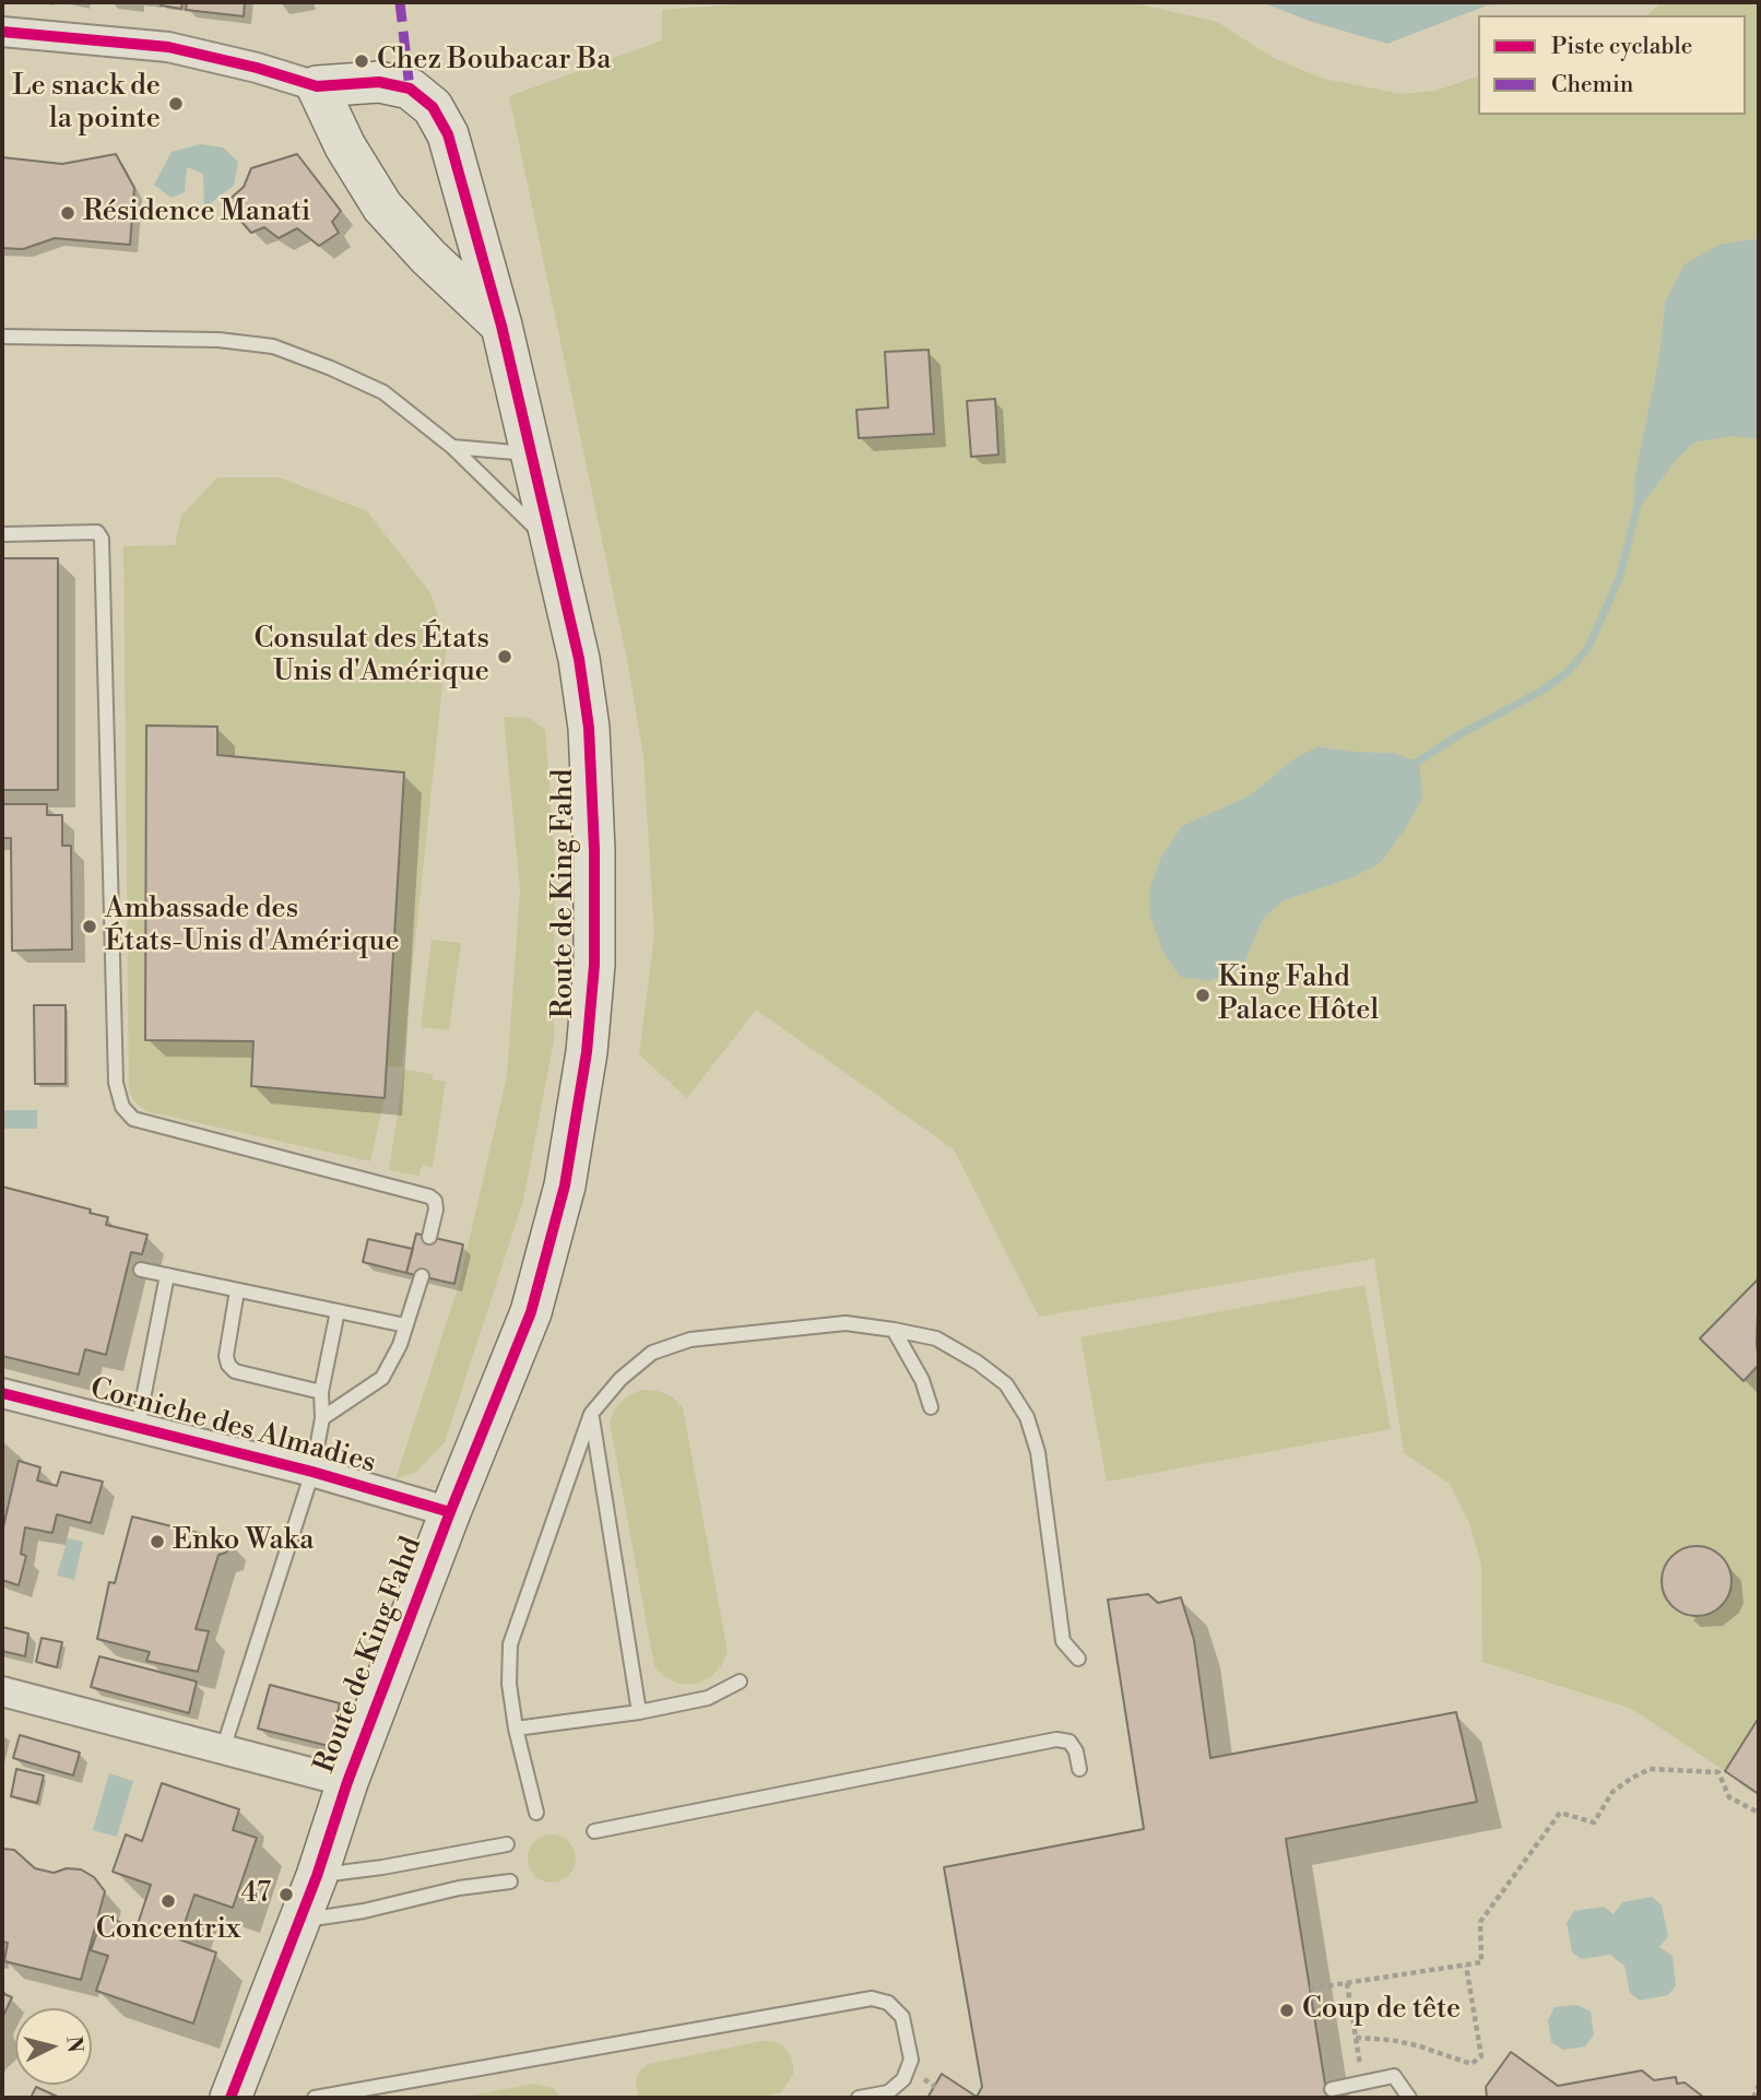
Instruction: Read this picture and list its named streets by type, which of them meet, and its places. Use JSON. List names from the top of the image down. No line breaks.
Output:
{"streets":{"street":["Route de King Fahd","Corniche des Almadies"]},"crossings":[["Route de King Fahd","Corniche des Almadies"]],"places":["Chez Boubacar Ba","Le snack de la pointe","Résidence Manati","Consulat des États Unis d'Amérique","Ambassade des États-Unis d'Amérique","King Fahd Palace Hôtel","Enko Waka","47","Concentrix","Coup de tête"],"legend":["Piste cyclable","Chemin"],"north":"right"}
